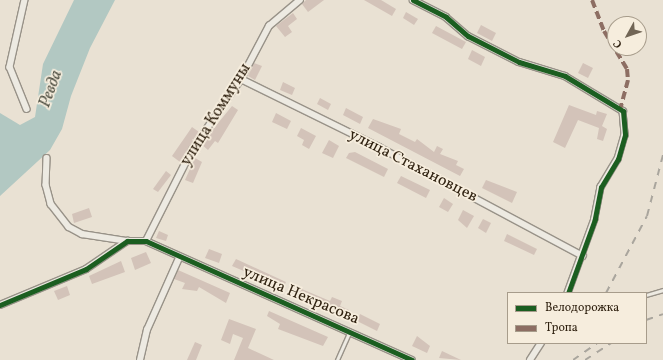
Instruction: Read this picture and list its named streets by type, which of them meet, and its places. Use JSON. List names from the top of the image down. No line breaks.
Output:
{"streets":{"street":["улица Коммуны","улица Стахановцев","улица Некрасова"]},"crossings":[["улица Коммуны","улица Стахановцев"]],"water":["Ревда"],"legend":["Велодорожка","Тропа"],"north":"bottom left"}
